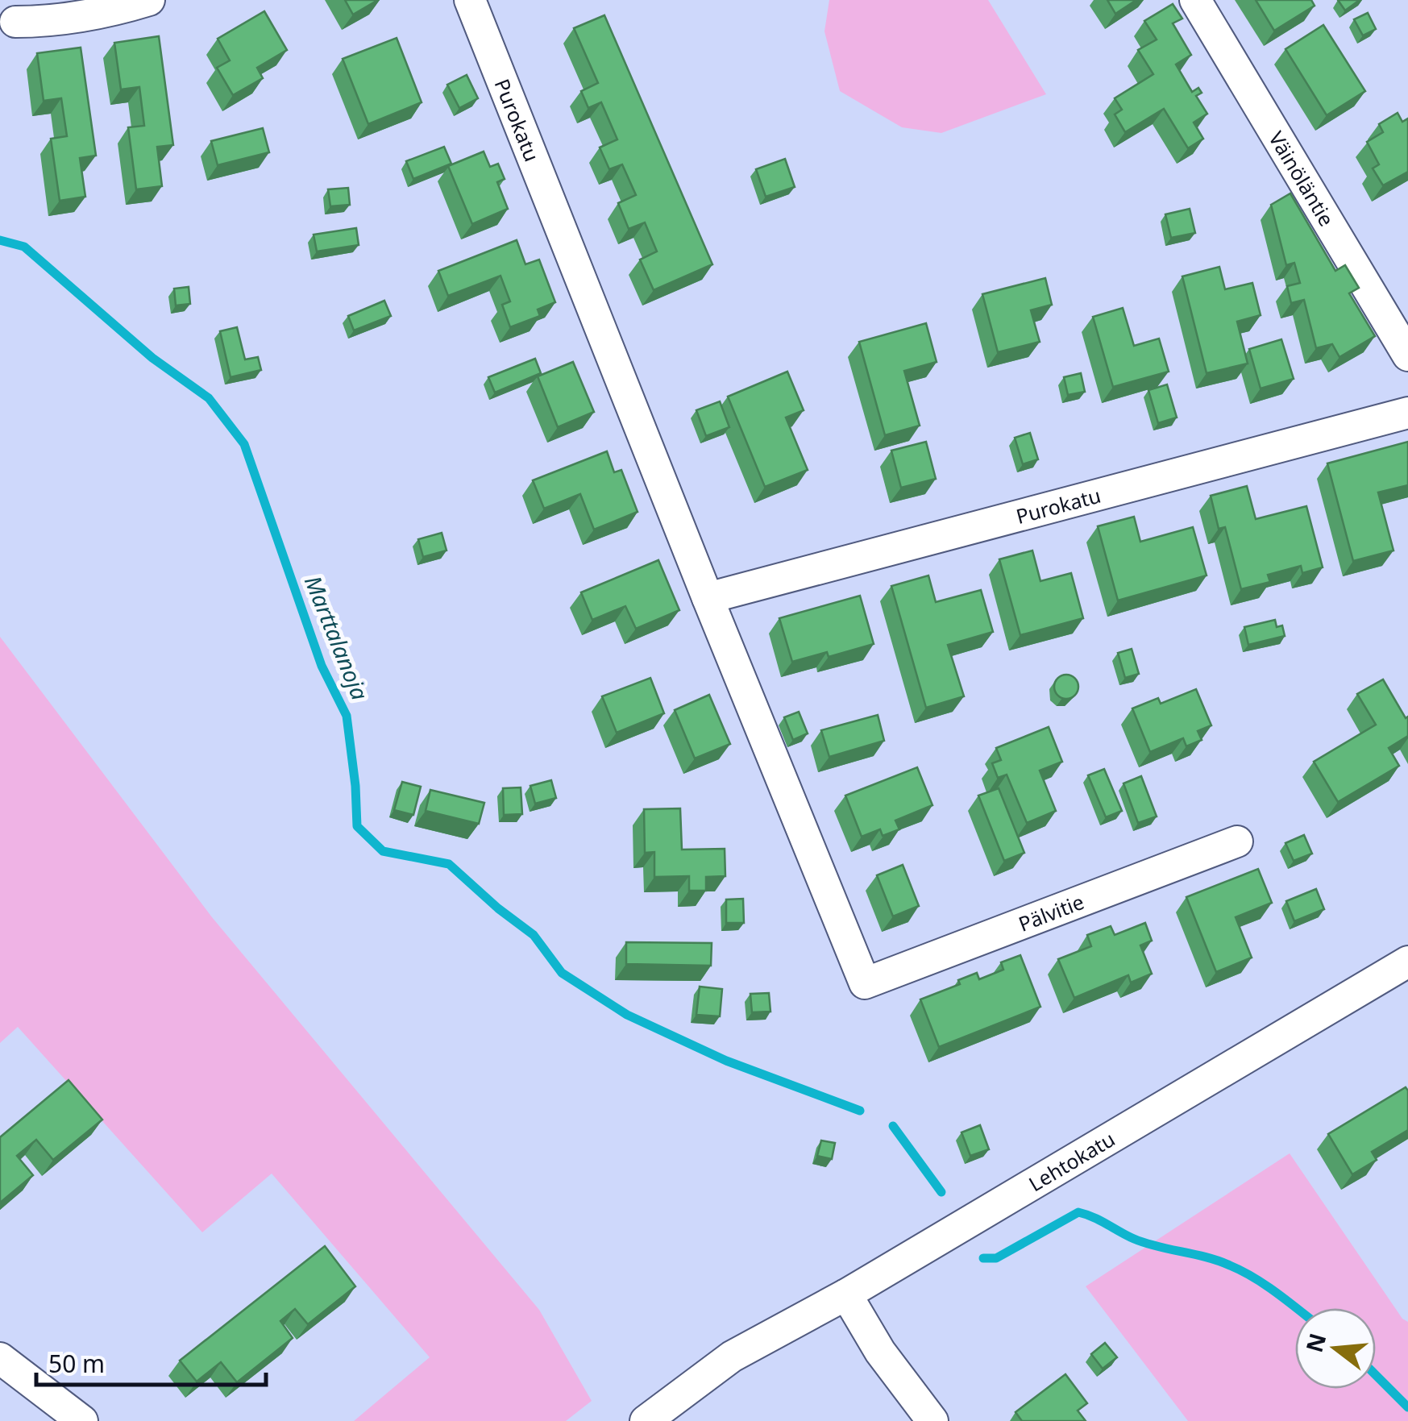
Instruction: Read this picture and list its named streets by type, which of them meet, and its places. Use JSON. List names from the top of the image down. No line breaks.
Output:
{"streets":{"street":["Purokatu","Väinöläntie","Pälvitie","Lehtokatu"]},"crossings":[["Purokatu","Pälvitie"]],"water":["Marttalanoja"],"scale_bar":"50 m","north":"left"}
